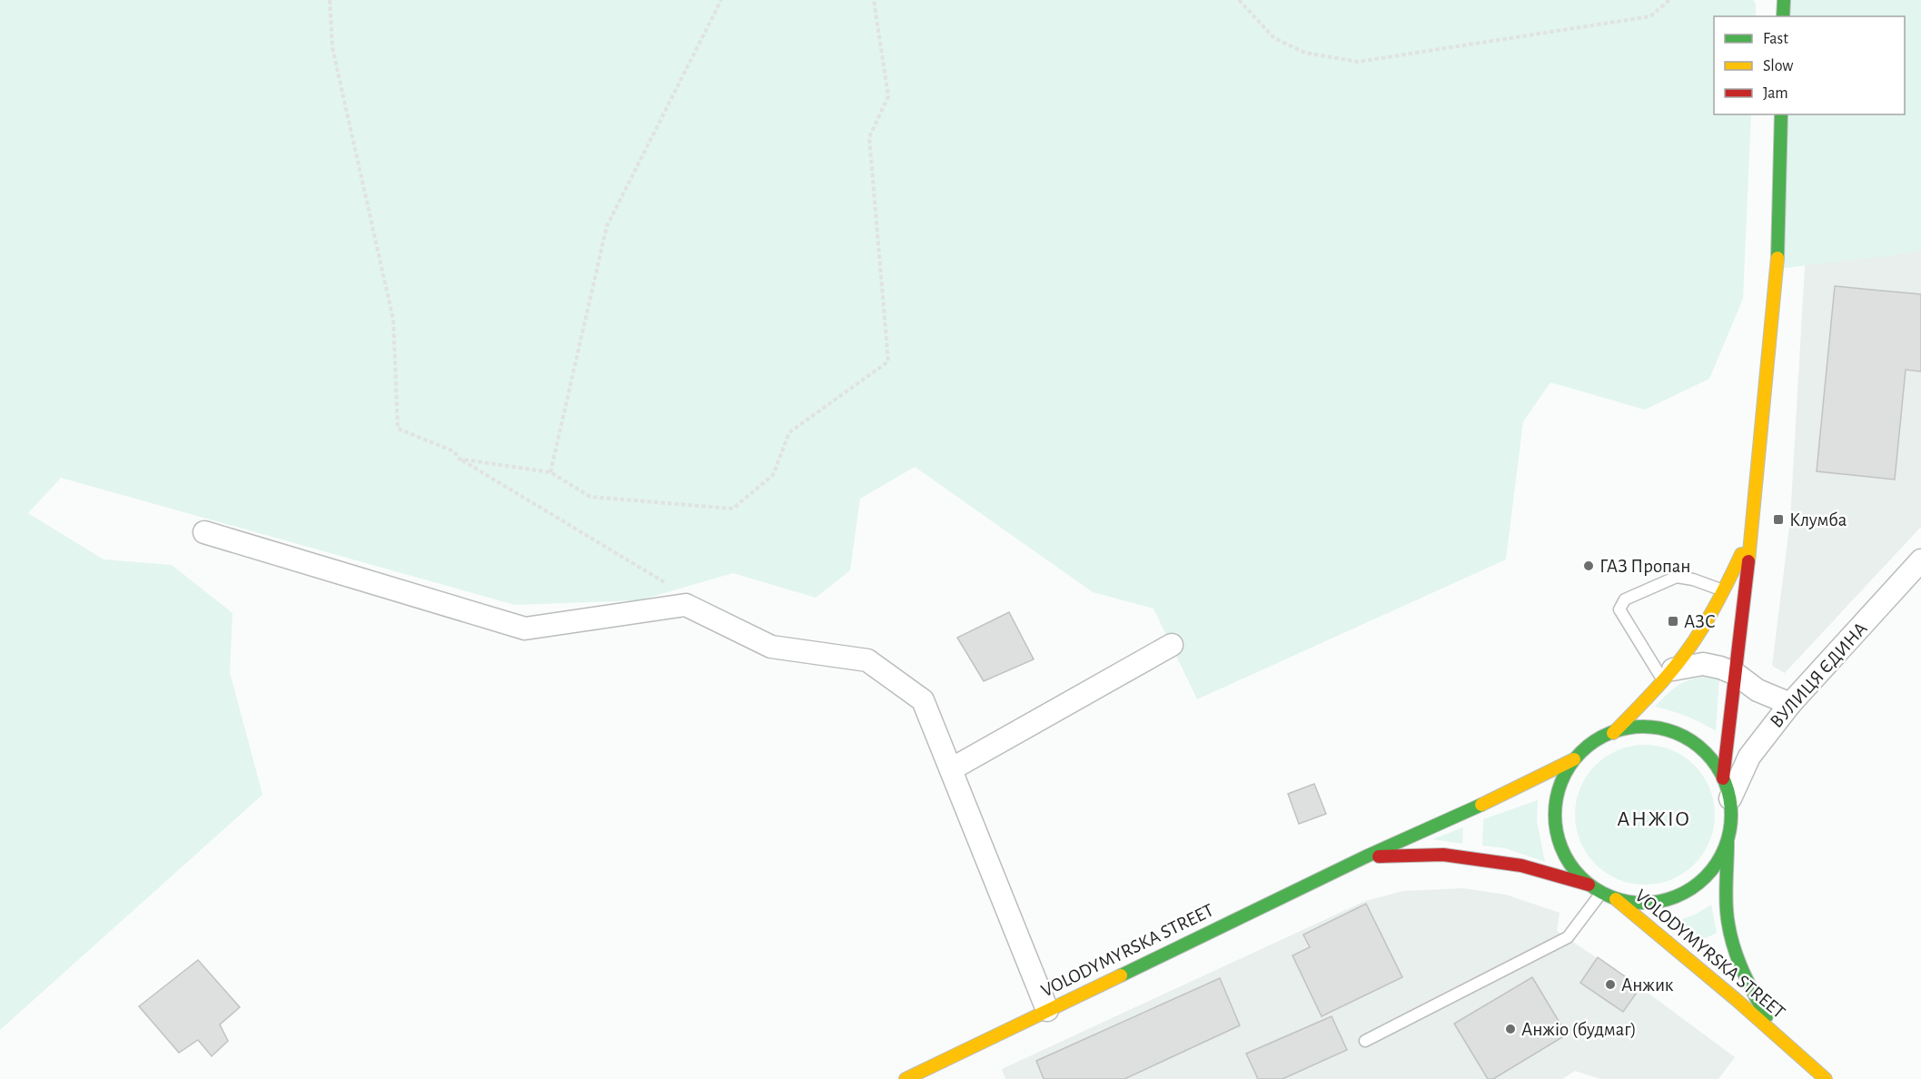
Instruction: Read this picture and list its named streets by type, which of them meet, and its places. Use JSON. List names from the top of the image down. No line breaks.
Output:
{"streets":{"street":["ВУЛИЦЯ ЄДИНА","VOLODYMYRSKA STREET"]},"crossings":[["ВУЛИЦЯ ЄДИНА","VOLODYMYRSKA STREET"]],"districts":["АНЖІО"],"places":{"transit":["Клумба","АЗС"],"other":["ГАЗ Пропан","Анжик","Анжіо (будмаг)"]},"legend":["Fast","Slow","Jam"]}
